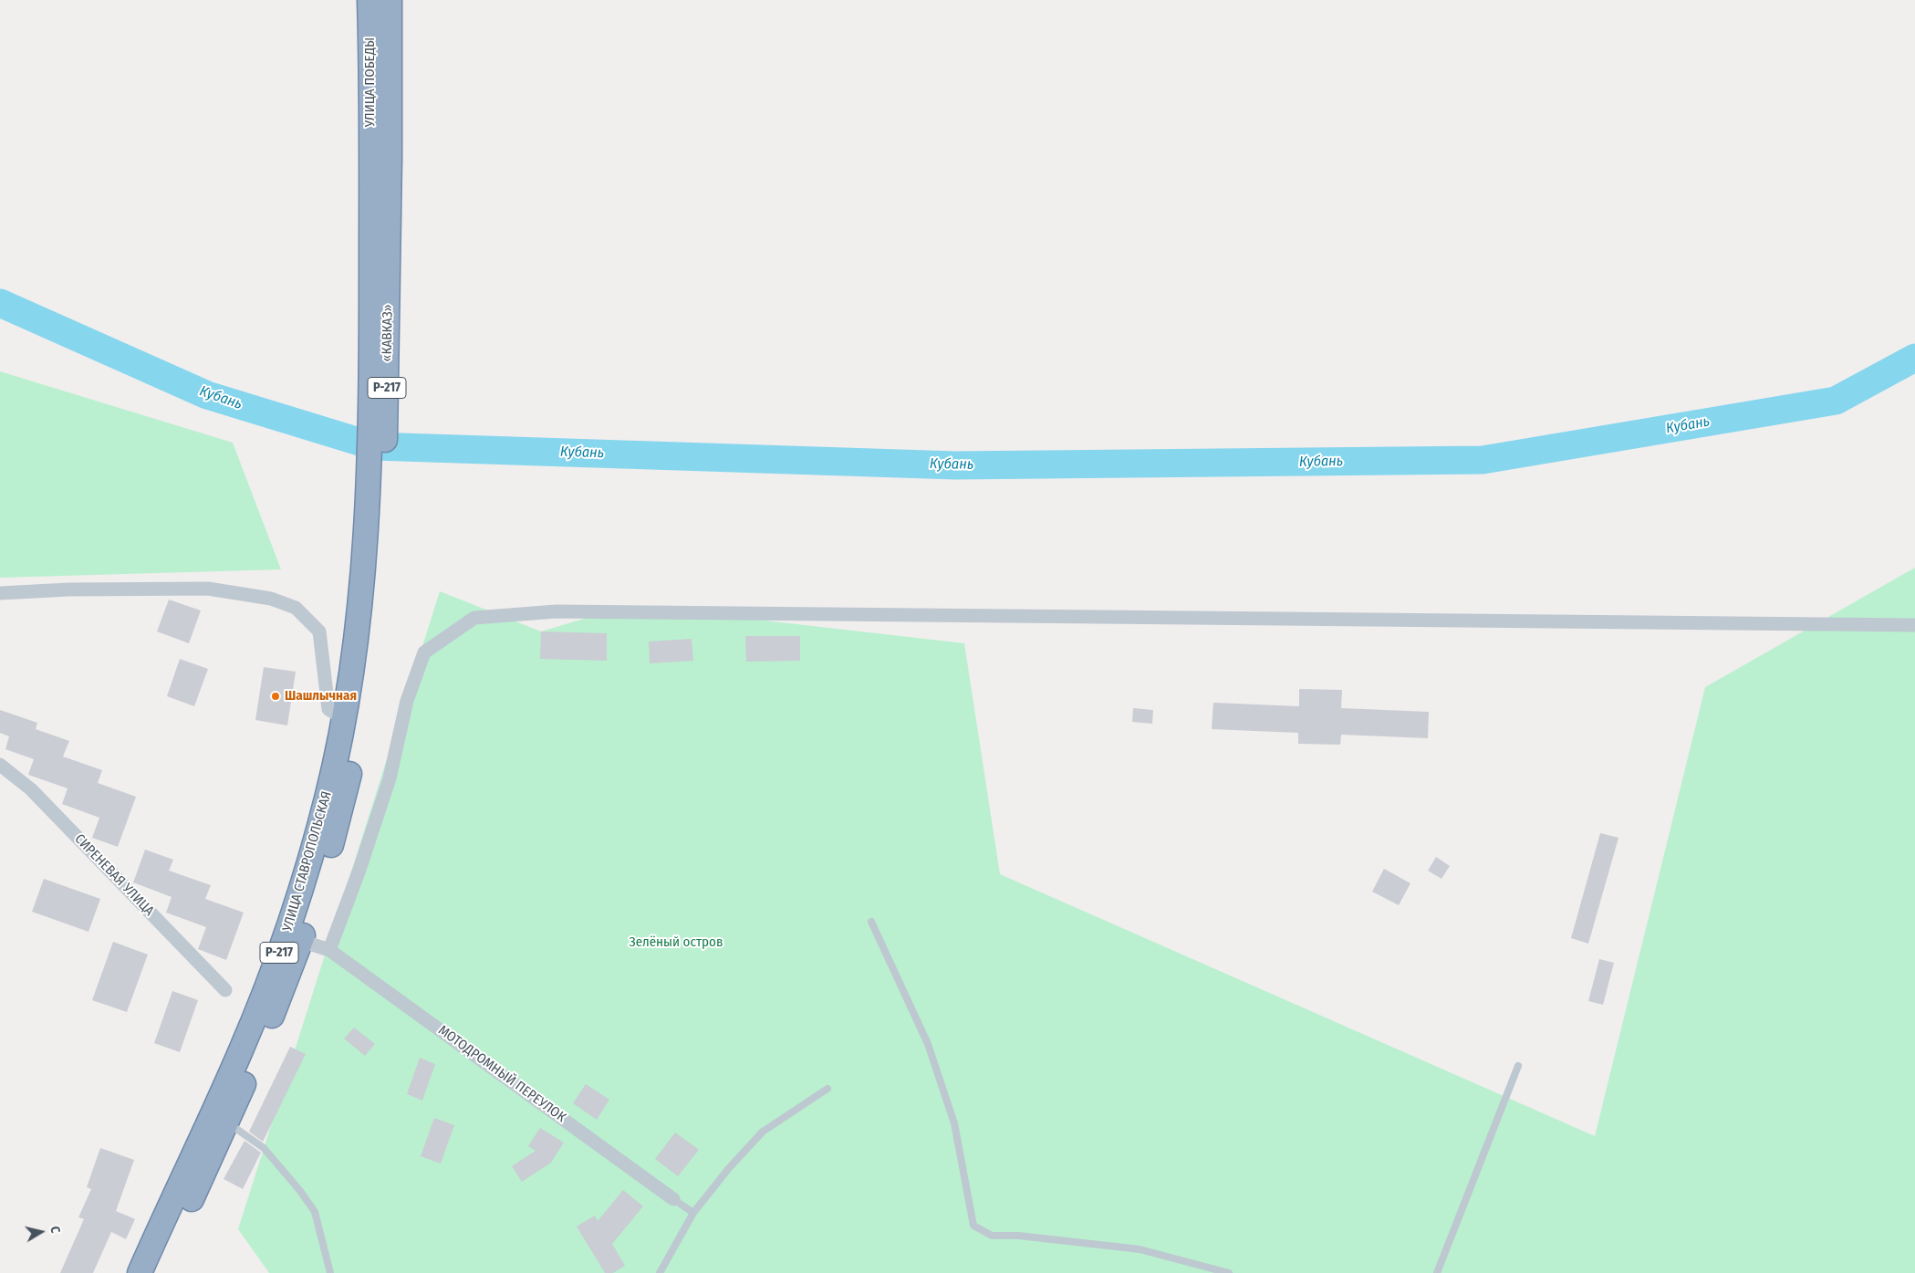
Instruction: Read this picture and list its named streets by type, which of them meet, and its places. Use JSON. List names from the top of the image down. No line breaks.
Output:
{"streets":{"highway":["УЛИЦА ПОБЕДЫ","«КАВКАЗ»","Р-217","УЛИЦА СТАВРОПОЛЬСКАЯ"],"street":["СИРЕНЕВАЯ УЛИЦА","МОТОДРОМНЫЙ ПЕРЕУЛОК"]},"crossings":[["УЛИЦА ПОБЕДЫ","«КАВКАЗ»"],["«КАВКАЗ»","УЛИЦА СТАВРОПОЛЬСКАЯ"],["УЛИЦА СТАВРОПОЛЬСКАЯ","МОТОДРОМНЫЙ ПЕРЕУЛОК"]],"water":["Кубань"],"parks":["Зелёный остров"],"places":["Шашлычная"],"north":"right"}
